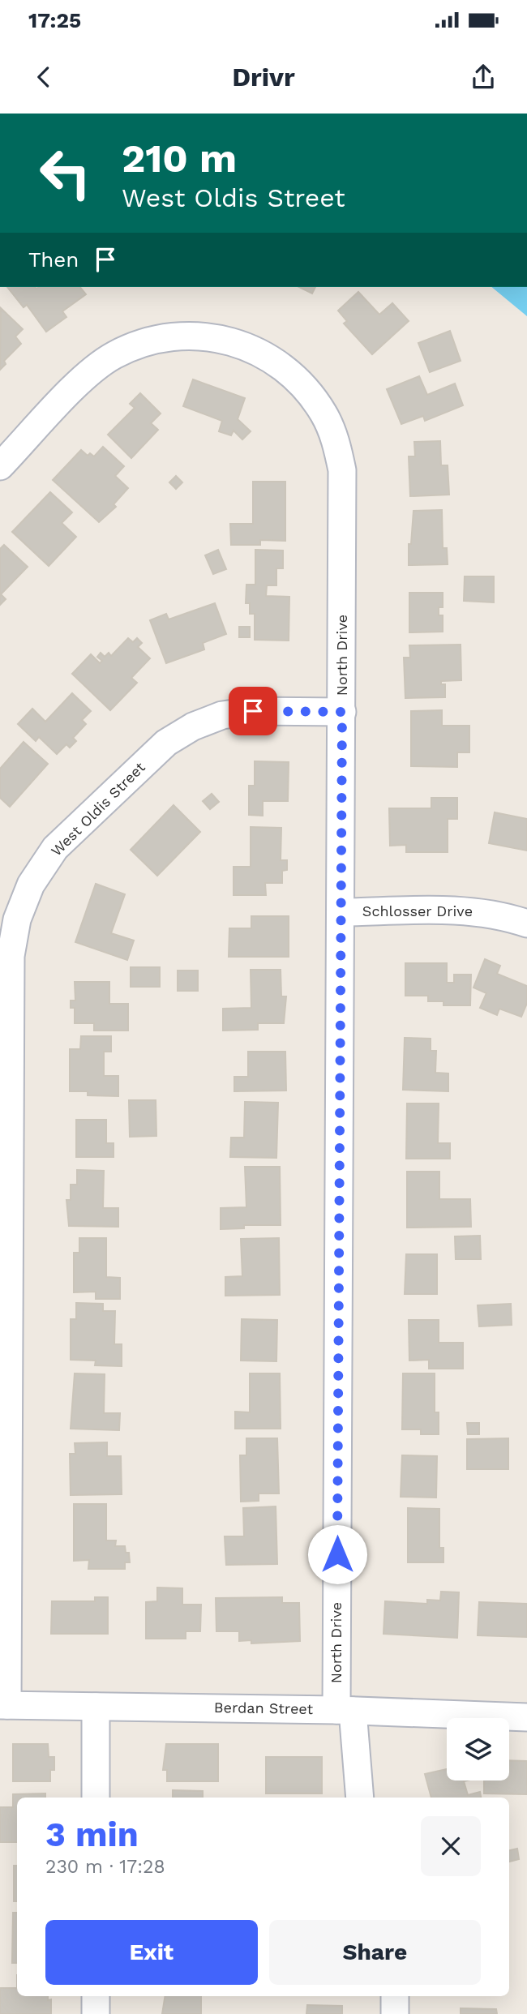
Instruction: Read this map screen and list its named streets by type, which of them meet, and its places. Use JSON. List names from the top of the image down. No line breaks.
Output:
{"streets":{"street":["North Drive","West Oldis Street","Schlosser Drive","Berdan Street"]},"crossings":[["North Drive","West Oldis Street"],["North Drive","Schlosser Drive"],["North Drive","Berdan Street"],["West Oldis Street","Berdan Street"]],"page":{"status":"17:25","header":"Drivr","turn":["210 m","West Oldis Street"],"then":"Then","heading":["3 min","230 m · 17:28"],"buttons":["Exit","Share"]}}
